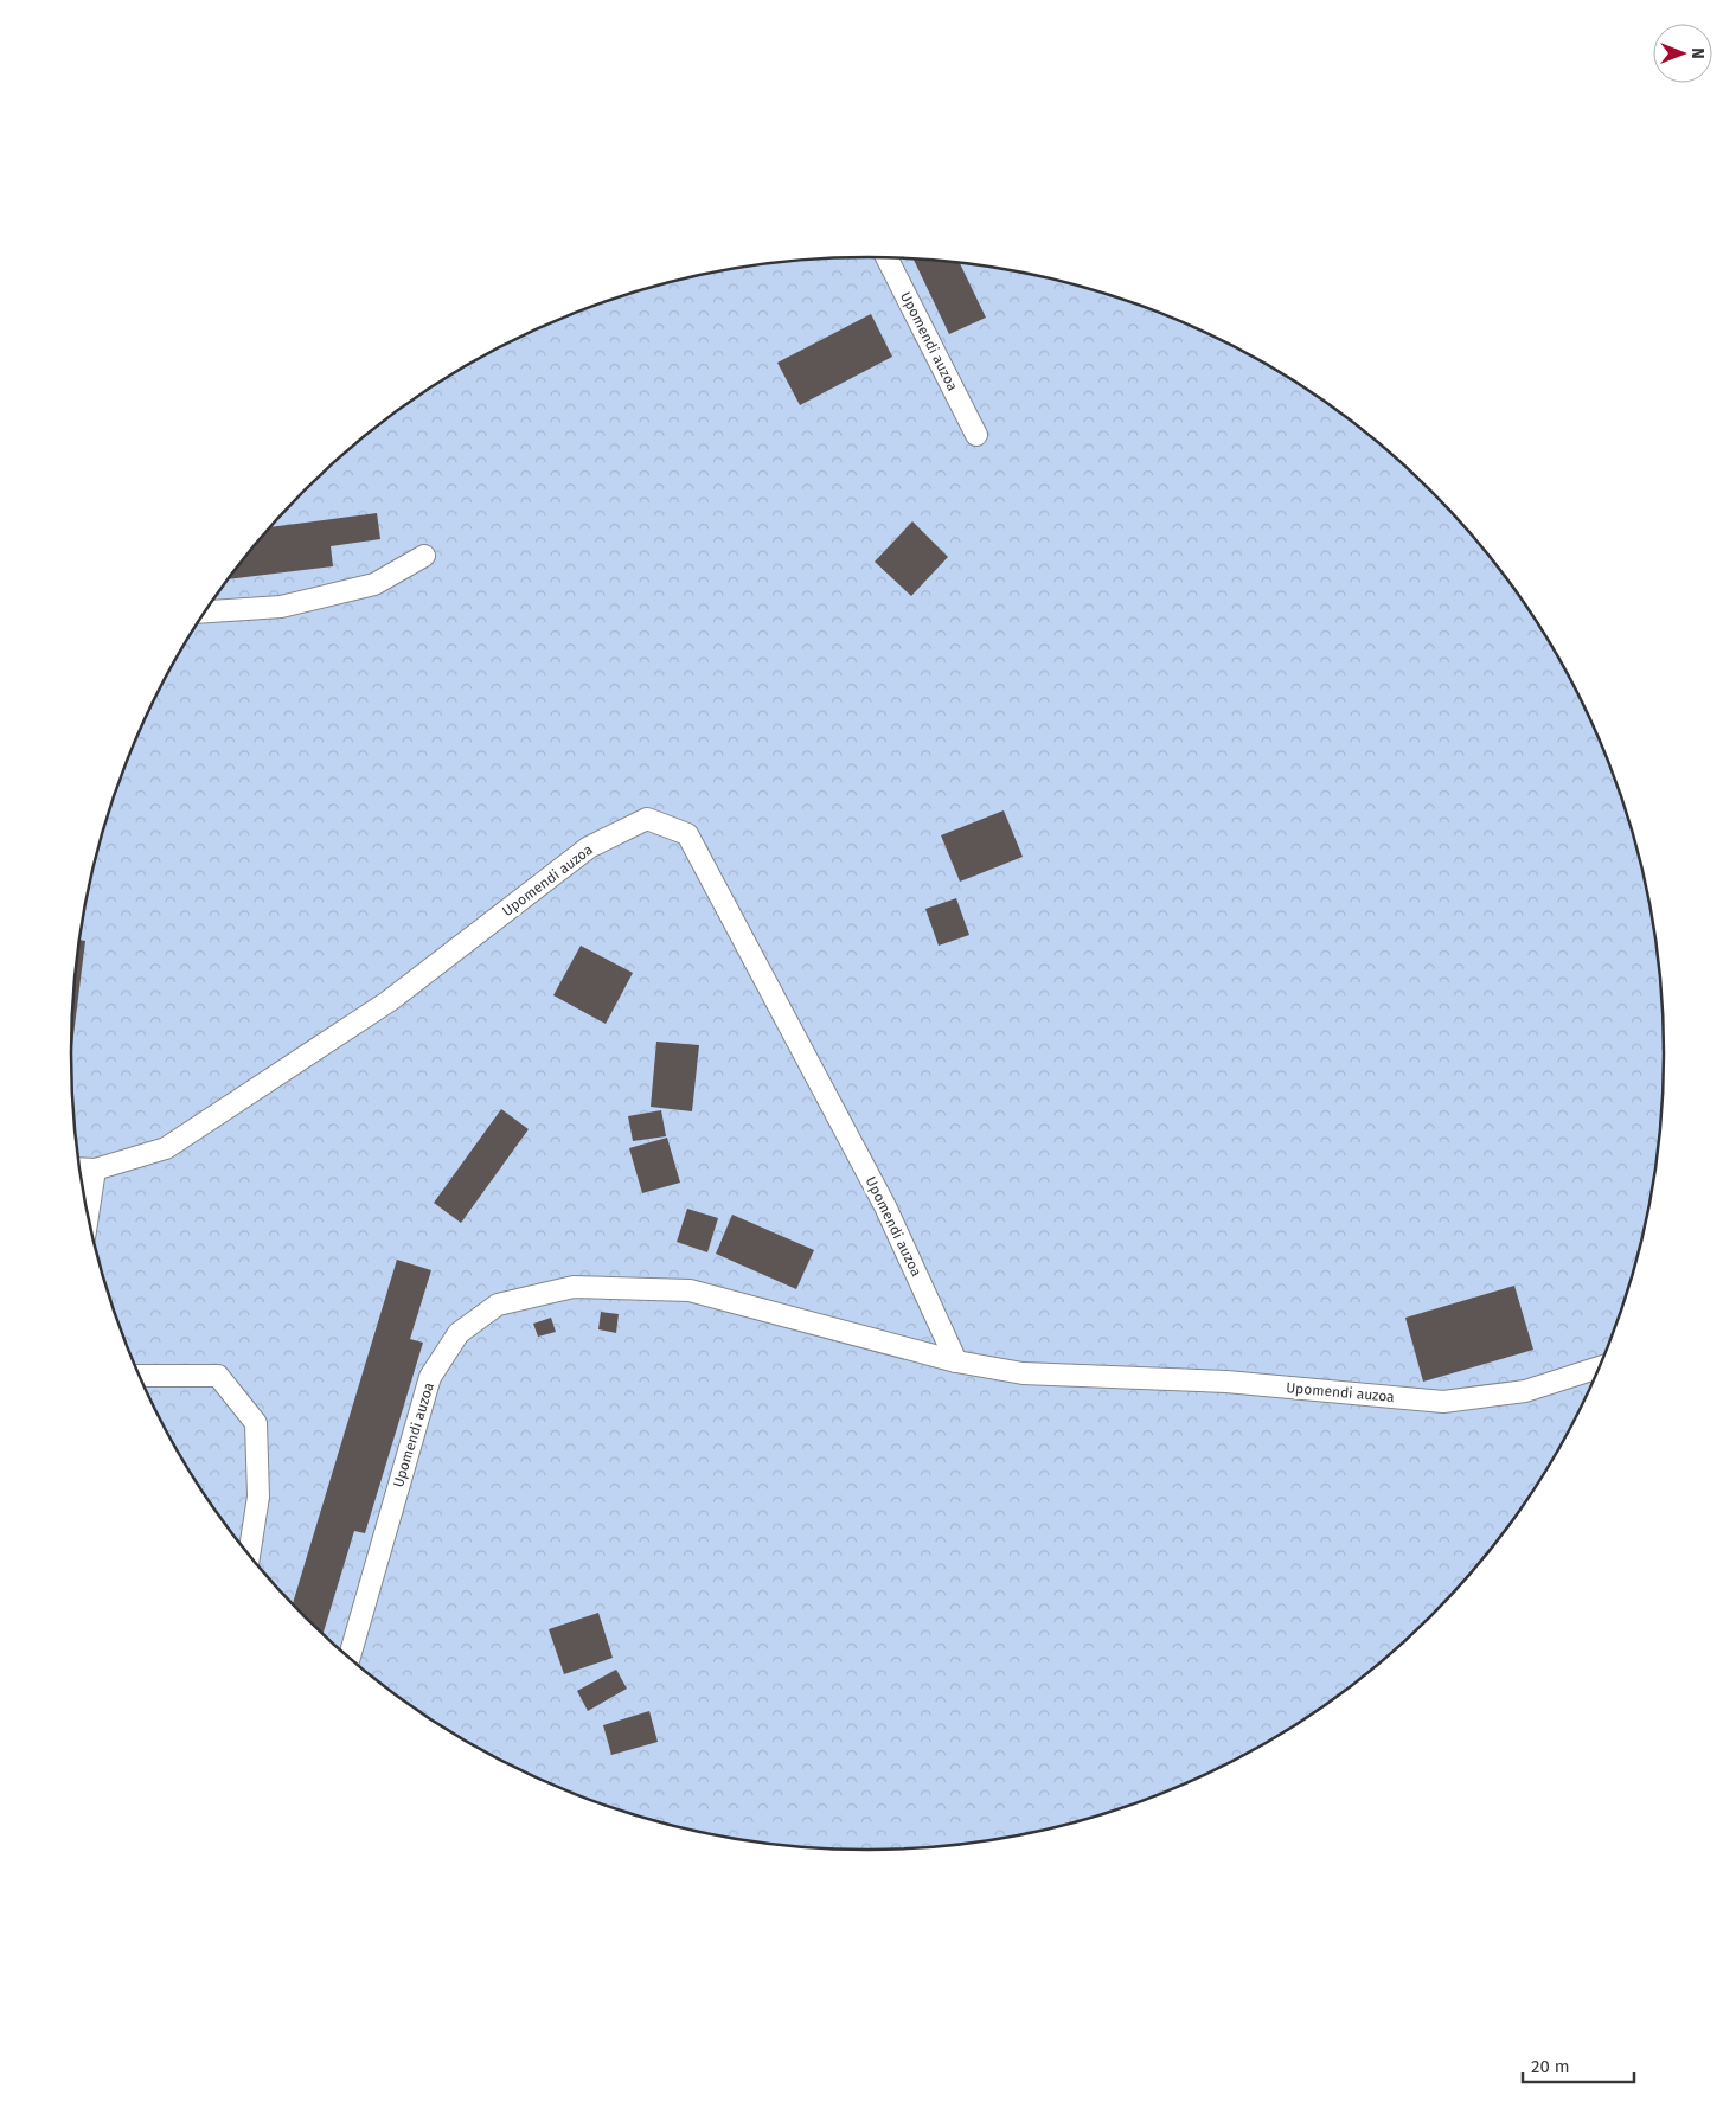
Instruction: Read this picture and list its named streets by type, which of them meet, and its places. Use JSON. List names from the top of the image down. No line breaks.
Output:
{"streets":{"lane":["Upomendi auzoa"]},"scale_bar":"20 m","north":"right"}
